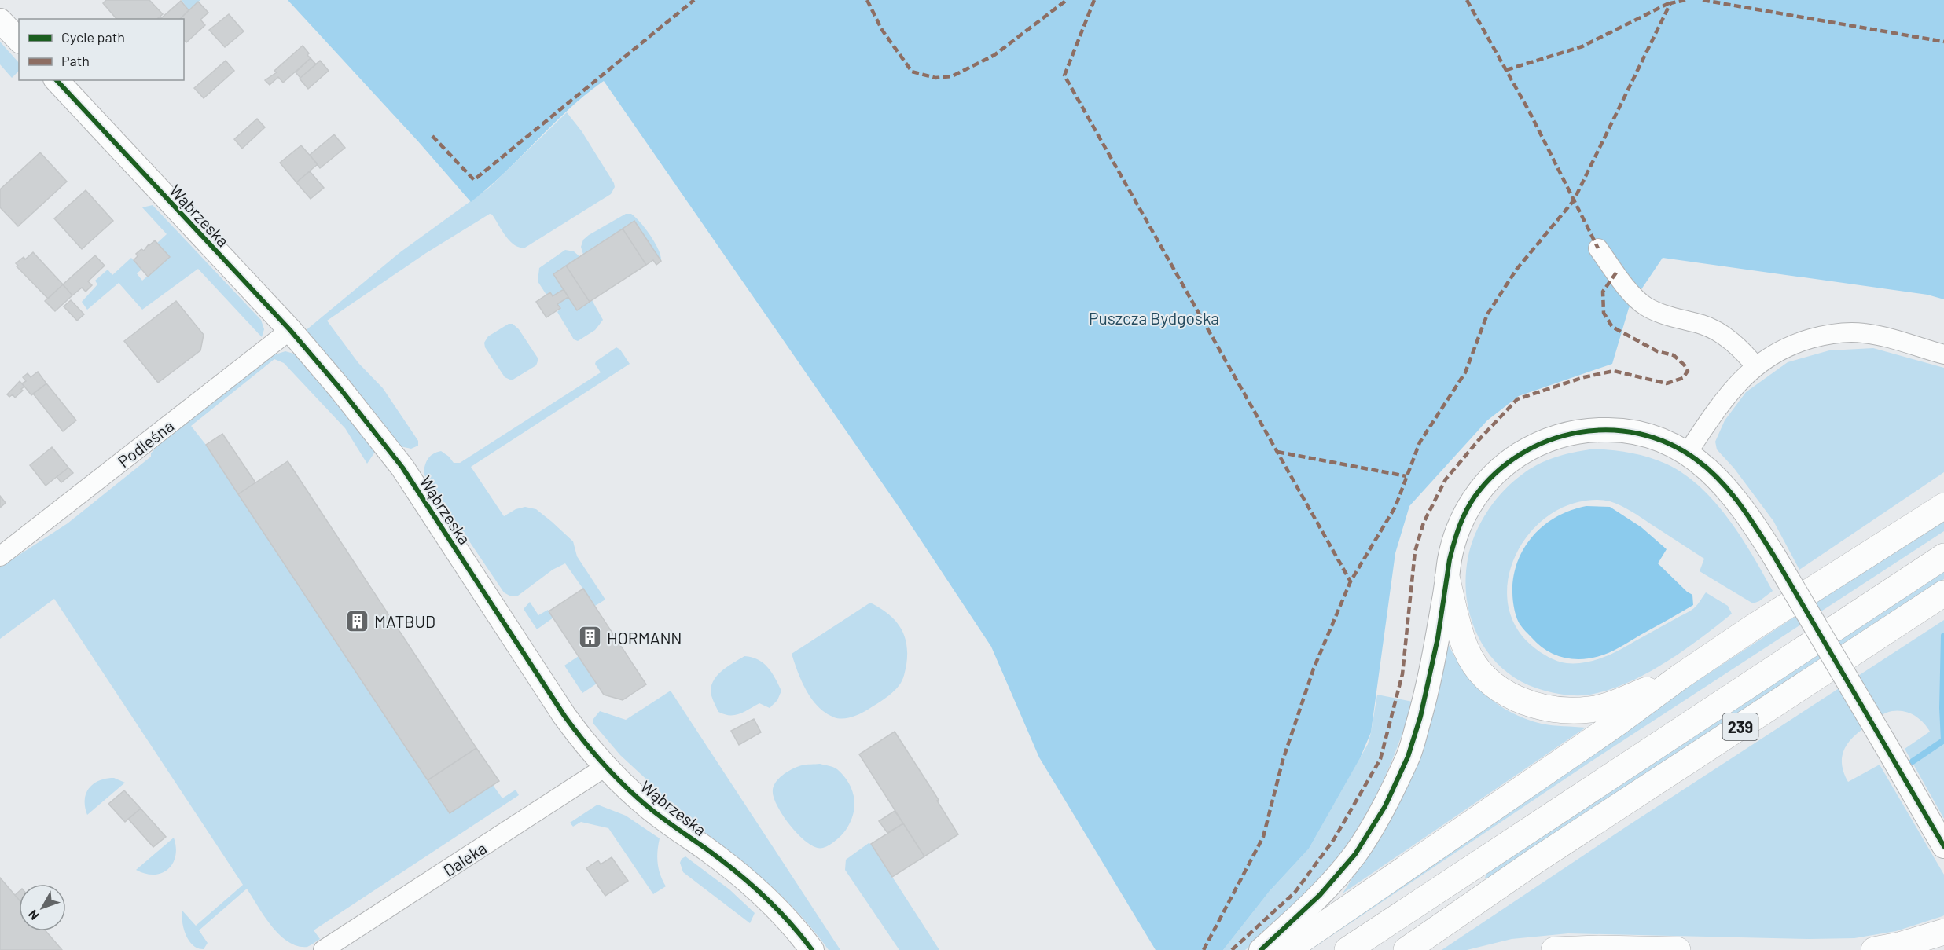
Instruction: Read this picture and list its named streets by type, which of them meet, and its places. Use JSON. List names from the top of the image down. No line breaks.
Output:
{"streets":{"main road":["239"],"street":["Wąbrzeska","Podleśna","Daleka"]},"crossings":[["Wąbrzeska","Podleśna"],["Wąbrzeska","Daleka"]],"parks":["Puszcza Bydgoska"],"places":{"building":["MATBUD","HORMANN"]},"legend":["Cycle path","Path"],"north":"bottom left"}
